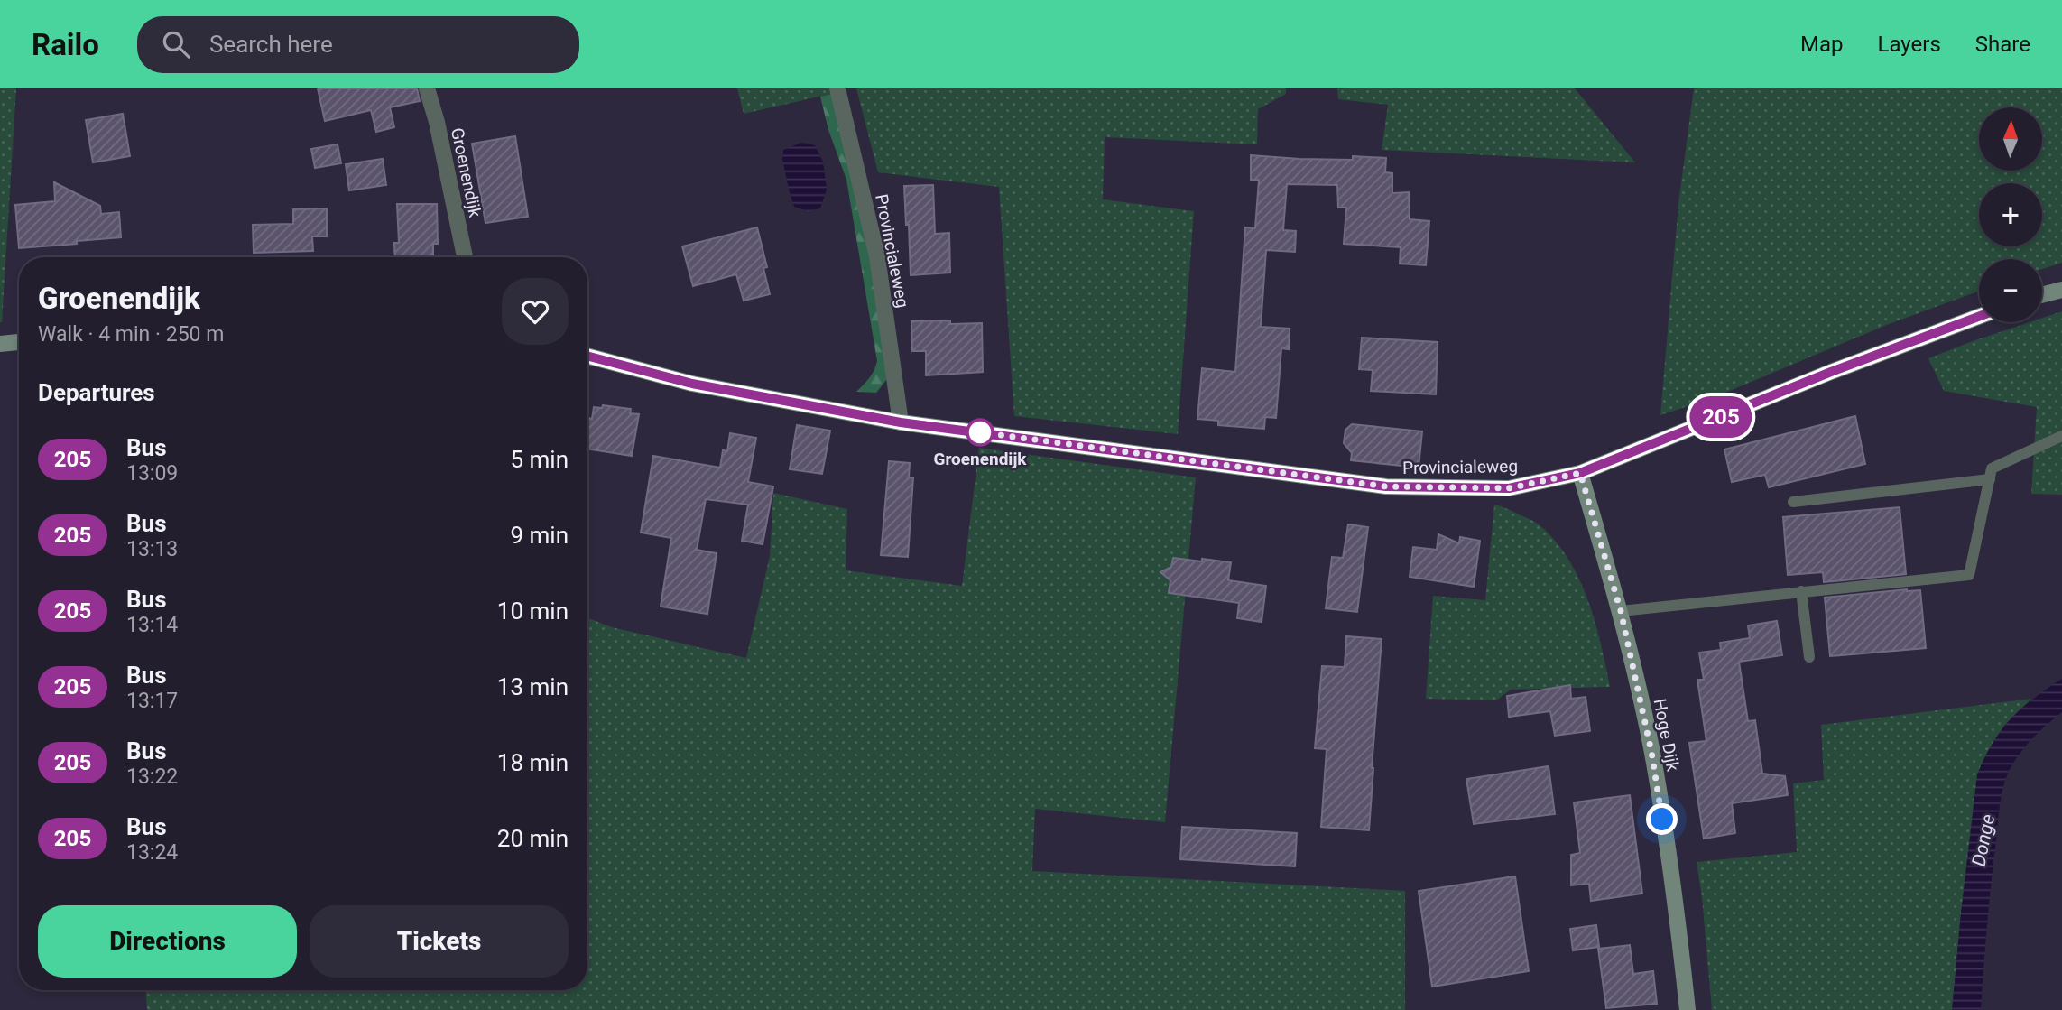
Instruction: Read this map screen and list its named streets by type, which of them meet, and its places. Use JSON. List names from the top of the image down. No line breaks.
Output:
{"streets":{"street":["Groenendijk","Provincialeweg","Hoge Dijk"]},"crossings":[["Provincialeweg","Hoge Dijk"]],"water":["Donge"],"places":["Groenendijk"],"lines":["bus line 205"],"north":"top","page":{"header":"Railo","search":"Search here","nav":["Map","Layers","Share"],"on_map":"205","map_buttons":["+","−"],"heading":[["Groenendijk","Walk · 4 min · 250 m"],"Departures"],"list":[{"mark":"205","name":"Bus","note":"13:09","value":"5 min"},{"mark":"205","name":"Bus","note":"13:13","value":"9 min"},{"mark":"205","name":"Bus","note":"13:14","value":"10 min"},{"mark":"205","name":"Bus","note":"13:17","value":"13 min"},{"mark":"205","name":"Bus","note":"13:22","value":"18 min"},{"mark":"205","name":"Bus","note":"13:24","value":"20 min"}],"buttons":["Directions","Tickets"]}}
